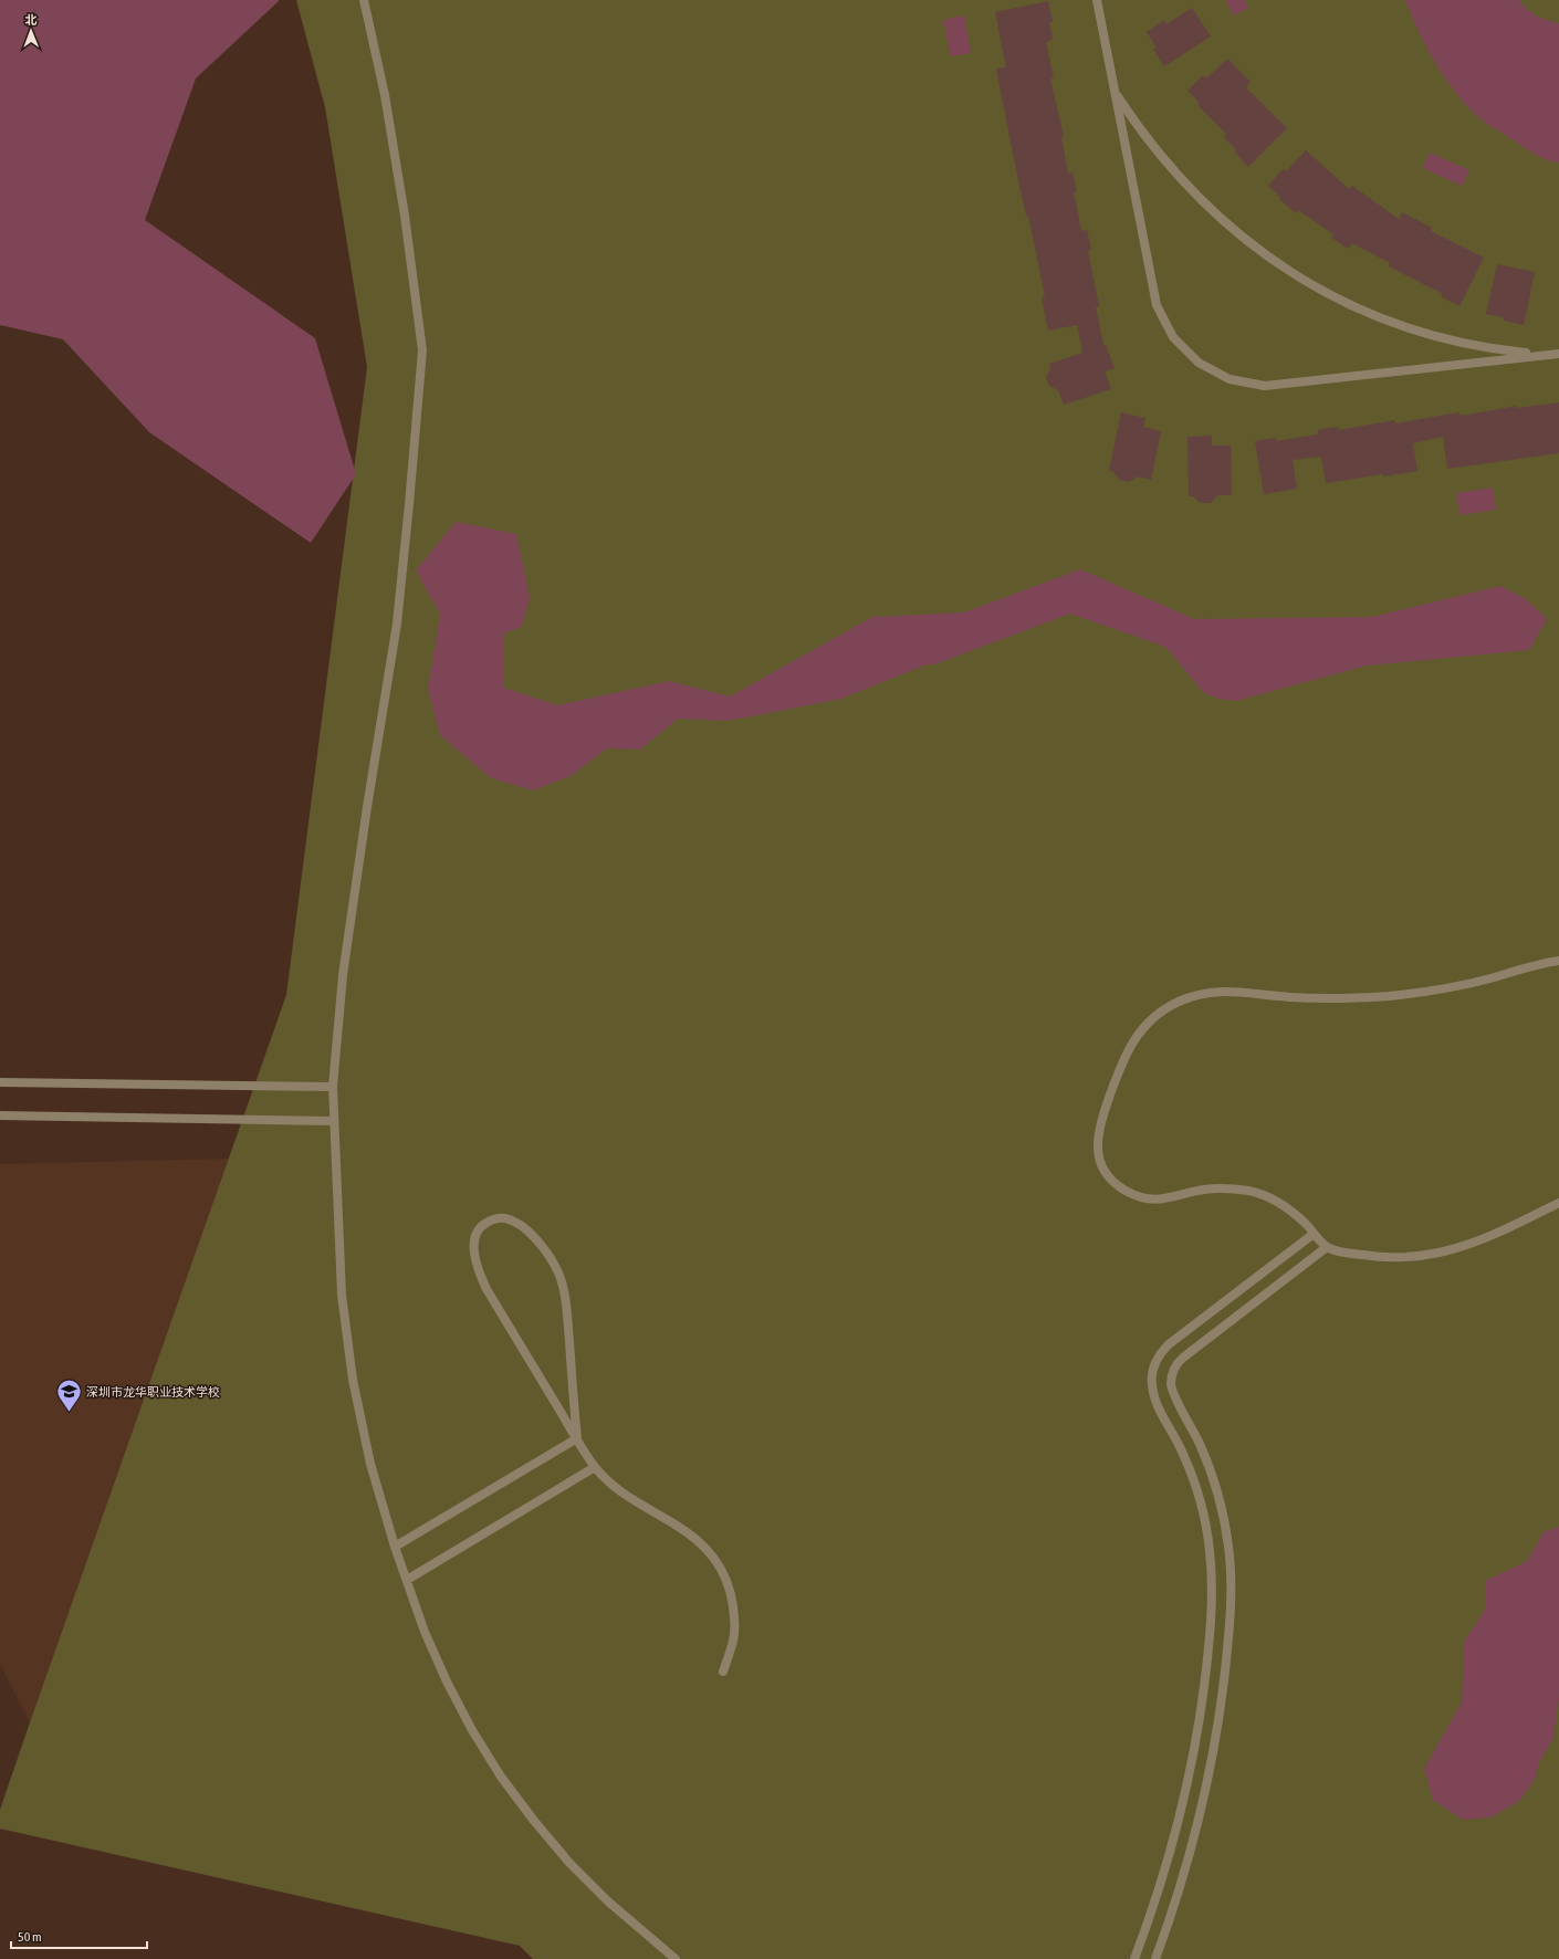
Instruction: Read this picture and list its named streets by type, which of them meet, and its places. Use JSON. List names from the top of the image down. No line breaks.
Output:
{"places":{"school or university":["深圳市龙华职业技术学校"]},"scale_bar":"50 m","north":"top"}
